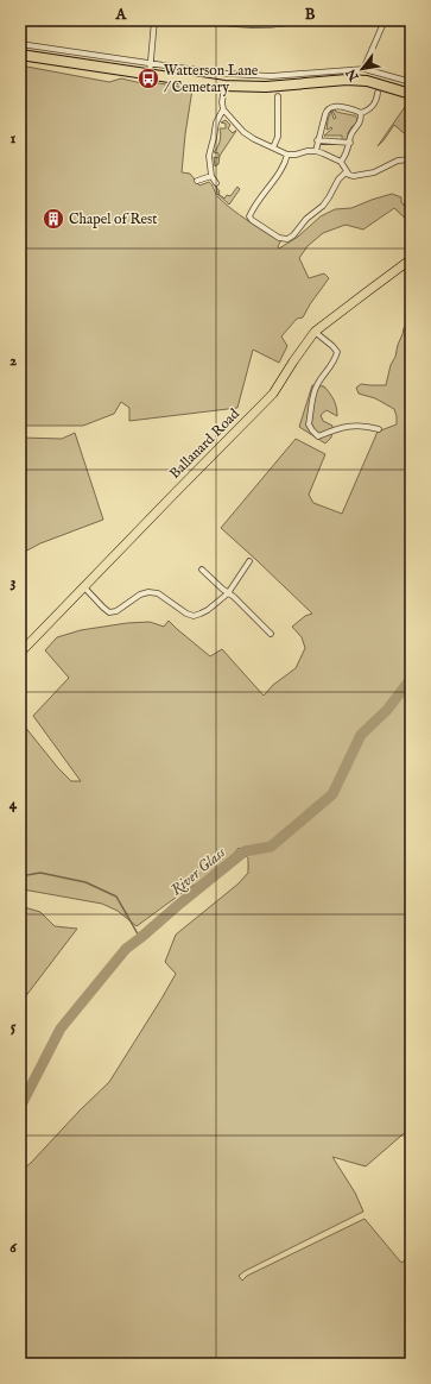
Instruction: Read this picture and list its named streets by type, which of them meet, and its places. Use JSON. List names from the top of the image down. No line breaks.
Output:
{"streets":{"main road":["Ballanard Road"]},"water":["River Glass"],"places":{"bus stop":["Watterson Lane / Cemetary"],"building":["Chapel of Rest"]},"north":"bottom left","grid":{"columns":["A","B"],"rows":["1","2","3","4","5","6"]}}
